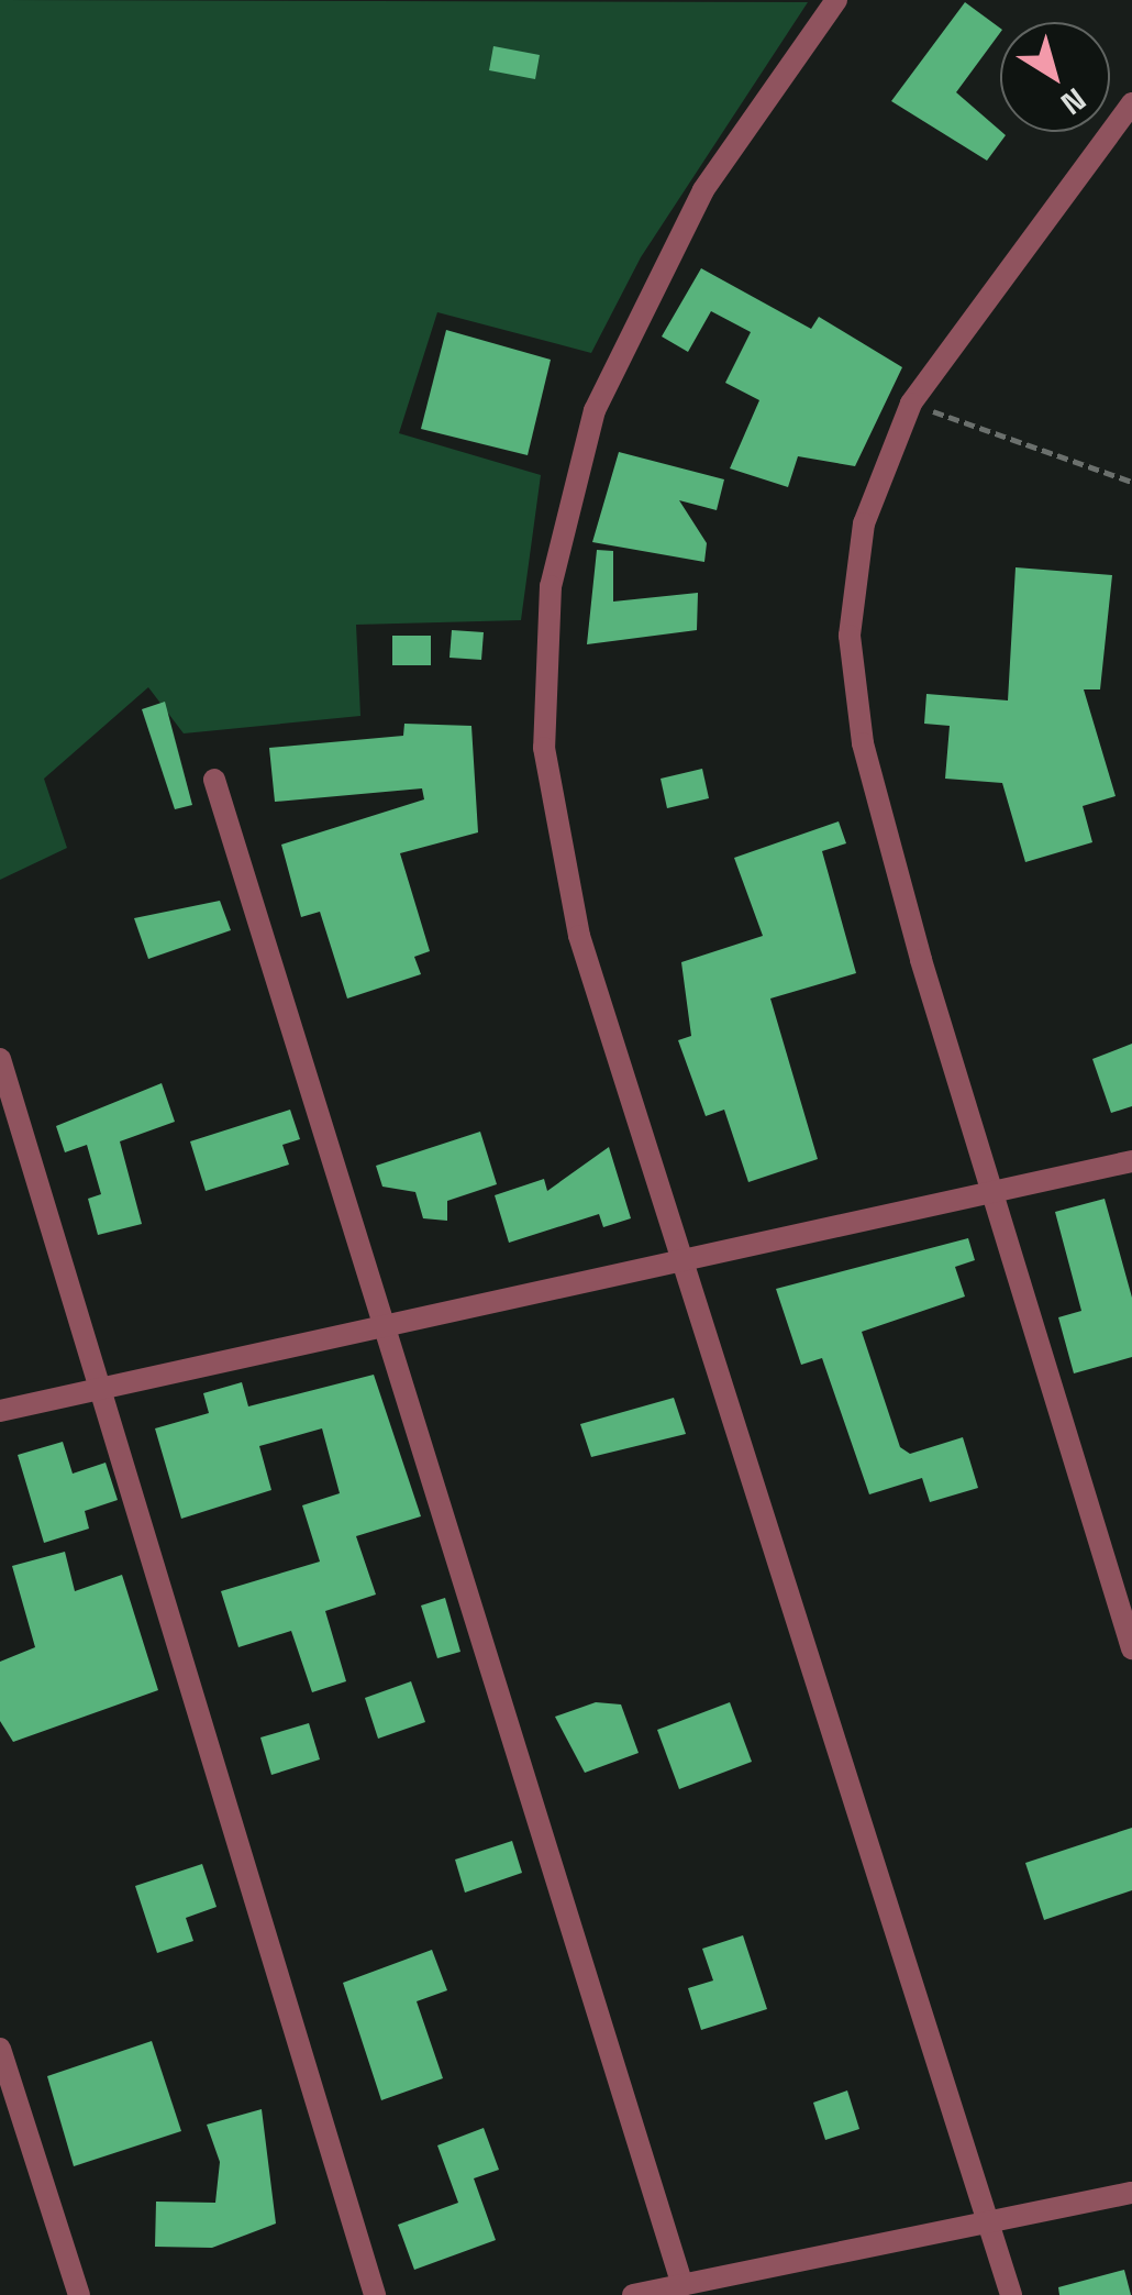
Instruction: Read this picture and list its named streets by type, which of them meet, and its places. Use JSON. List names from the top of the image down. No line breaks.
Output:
{"north":"bottom right"}
